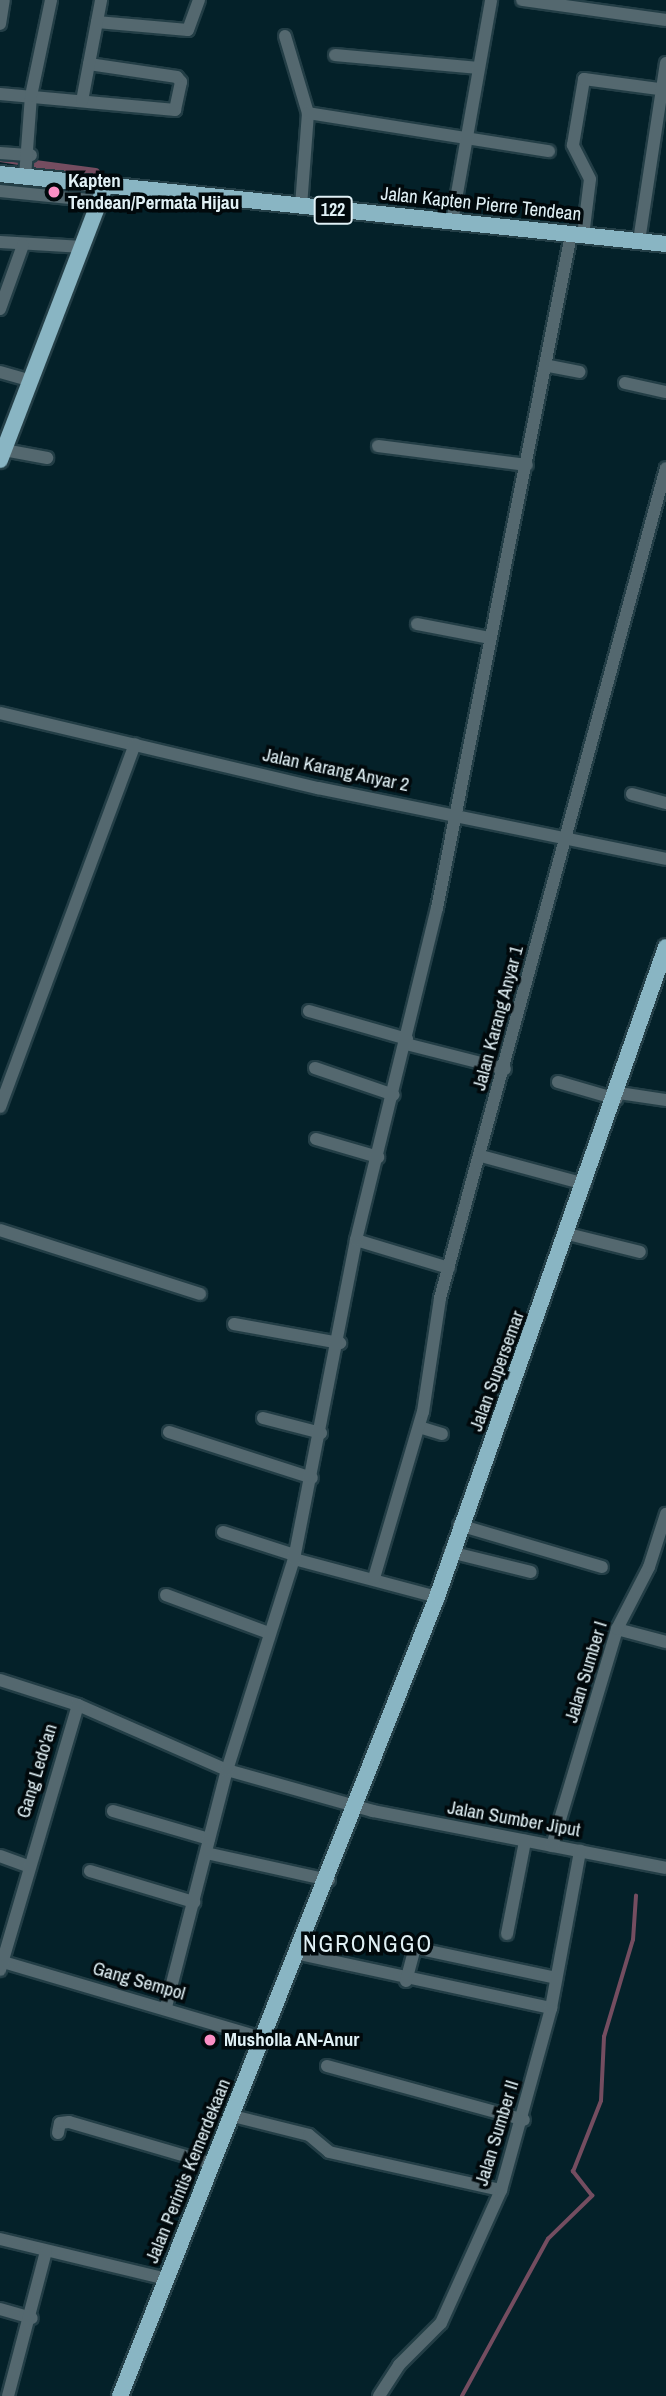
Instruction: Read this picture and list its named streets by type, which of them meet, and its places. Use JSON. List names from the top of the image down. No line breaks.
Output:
{"streets":{"main road":["Jalan Kapten Pierre Tendean","122","Jalan Supersemar","Jalan Perintis Kemerdekaan"],"street":["Jalan Karang Anyar 2","Jalan Karang Anyar 1","Jalan Sumber I","Gang Ledo'an","Jalan Sumber Jiput","Gang Sempol","Jalan Sumber II"]},"crossings":[["Jalan Karang Anyar 2","Jalan Karang Anyar 1"],["Jalan Supersemar","Jalan Sumber Jiput"],["Jalan Supersemar","Jalan Perintis Kemerdekaan"],["Jalan Sumber I","Jalan Sumber Jiput"],["Gang Ledo'an","Jalan Sumber Jiput"],["Gang Ledo'an","Gang Sempol"],["Jalan Sumber Jiput","Jalan Sumber II"],["Jalan Sumber Jiput","Jalan Perintis Kemerdekaan"],["Gang Sempol","Jalan Perintis Kemerdekaan"]],"districts":["NGRONGGO"],"places":["Kapten Tendean/Permata Hijau","Musholla AN-Anur"]}
